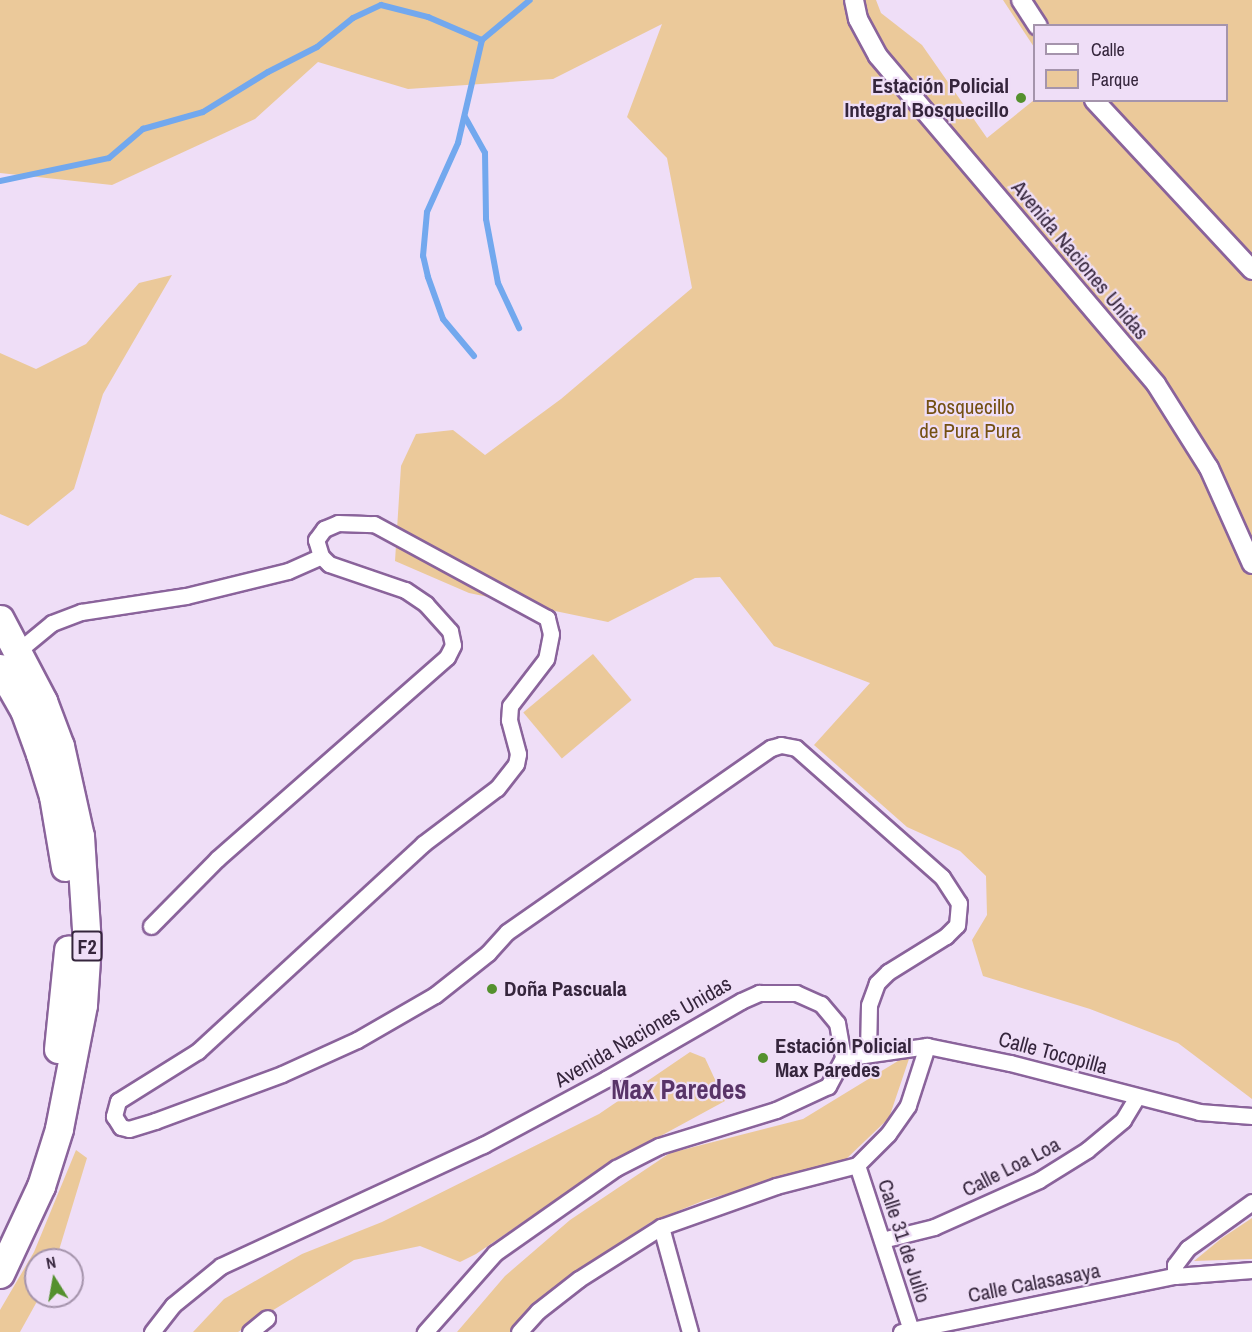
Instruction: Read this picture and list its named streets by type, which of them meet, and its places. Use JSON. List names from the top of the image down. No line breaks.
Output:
{"streets":{"highway":["F2"],"street":["Avenida Naciones Unidas","Calle Tocopilla","Calle Loa Loa","Calle 31 de Julio","Calle Calasasaya"]},"crossings":[["Avenida Naciones Unidas","Calle Tocopilla"],["Calle Tocopilla","Calle Loa Loa"],["Calle Loa Loa","Calle 31 de Julio"],["Calle 31 de Julio","Calle Calasasaya"]],"districts":["Max Paredes"],"parks":["Bosquecillo de Pura Pura"],"places":["Estación Policial Integral Bosquecillo","Doña Pascuala","Estación Policial Max Paredes"],"legend":["Calle","Parque"],"north":"top"}
